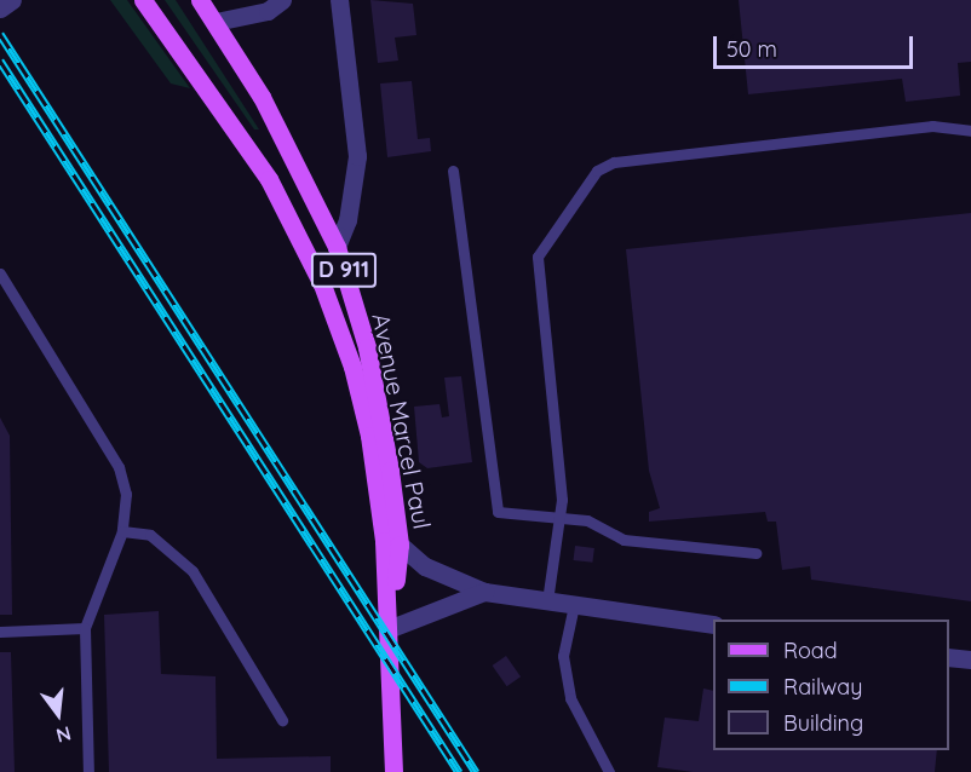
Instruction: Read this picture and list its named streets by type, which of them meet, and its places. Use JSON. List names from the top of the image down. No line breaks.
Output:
{"streets":{"main road":["D 911","Avenue Marcel Paul"]},"legend":["Road","Railway","Building"],"scale_bar":"50 m","north":"bottom"}
